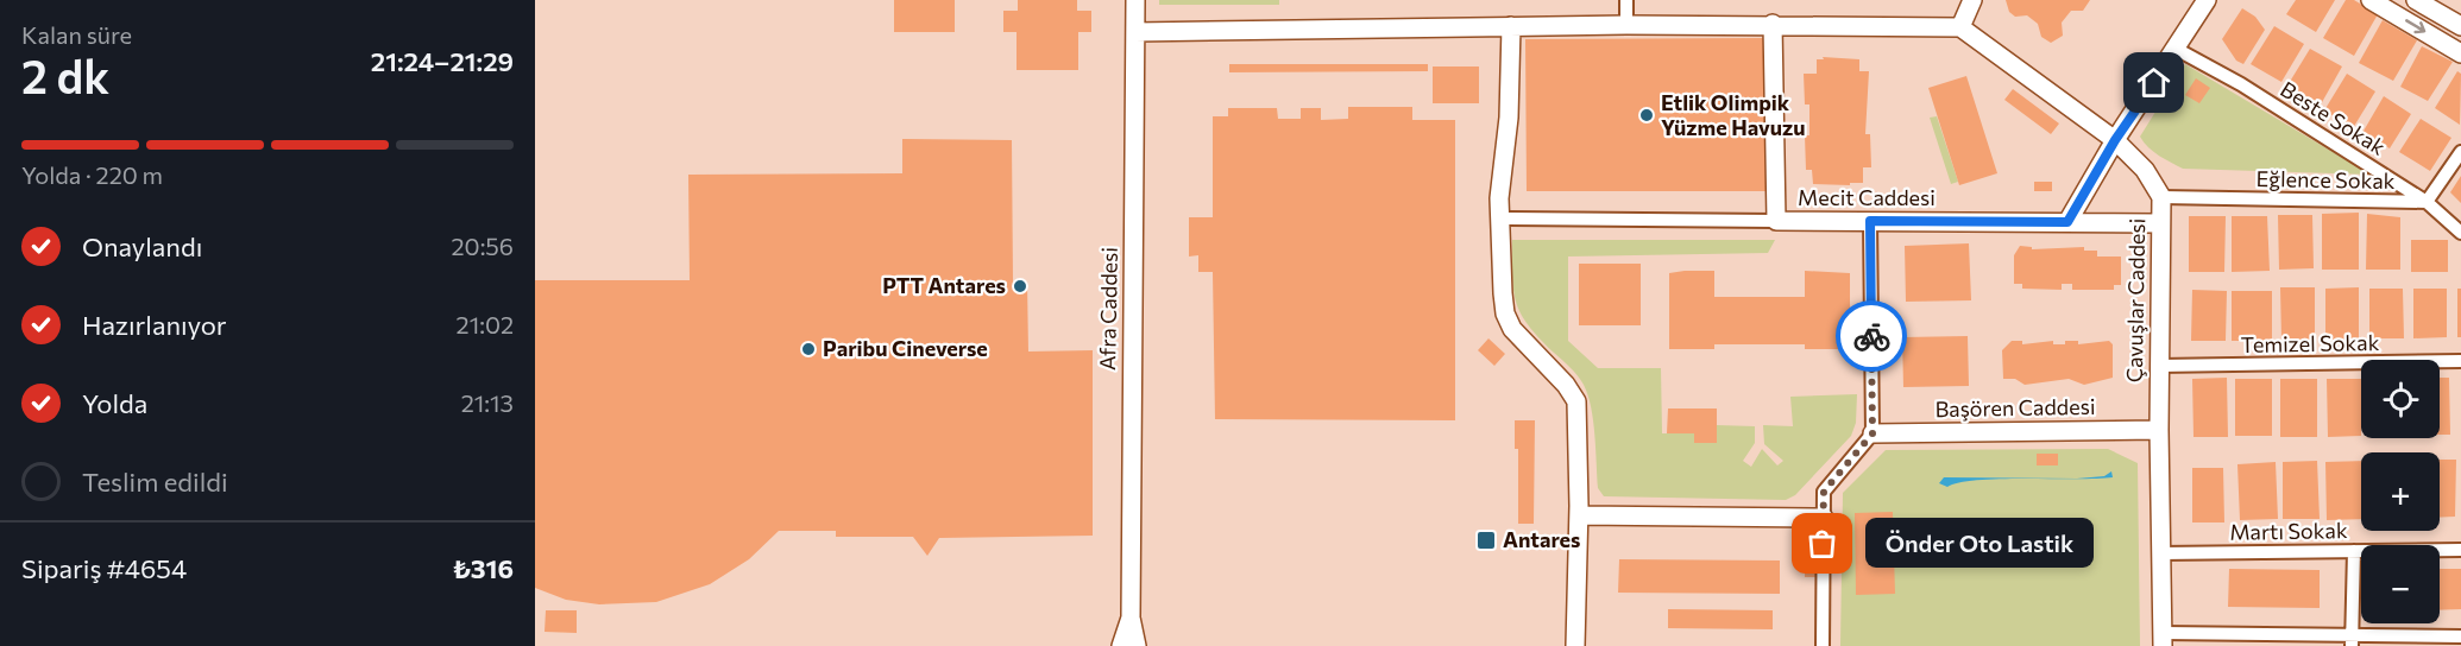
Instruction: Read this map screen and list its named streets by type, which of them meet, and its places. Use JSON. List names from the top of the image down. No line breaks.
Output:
{"streets":{"street":["Beste Sokak","Eğlence Sokak","Mecit Caddesi","Çavuşlar Caddesi","Afra Caddesi","Temizel Sokak","Başören Caddesi","Martı Sokak"]},"crossings":[["Beste Sokak","Eğlence Sokak"],["Eğlence Sokak","Çavuşlar Caddesi"],["Mecit Caddesi","Çavuşlar Caddesi"],["Çavuşlar Caddesi","Temizel Sokak"],["Çavuşlar Caddesi","Başören Caddesi"],["Çavuşlar Caddesi","Martı Sokak"]],"places":{"other":["Etlik Olimpik Yüzme Havuzu","PTT Antares","Paribu Cineverse","Önder Oto Lastik"],"transit":["Antares"]},"page":{"heading":["2 dk","Kalan süre","21:24–21:29"],"panel":["Sipariş #4654","₺316"],"bar":"Yolda · 220 m","list":[["Onaylandı","20:56"],["Hazırlanıyor","21:02"],["Yolda","21:13"],"Teslim edildi"],"map_buttons":["+","−"],"bubble":"Önder Oto Lastik"}}
